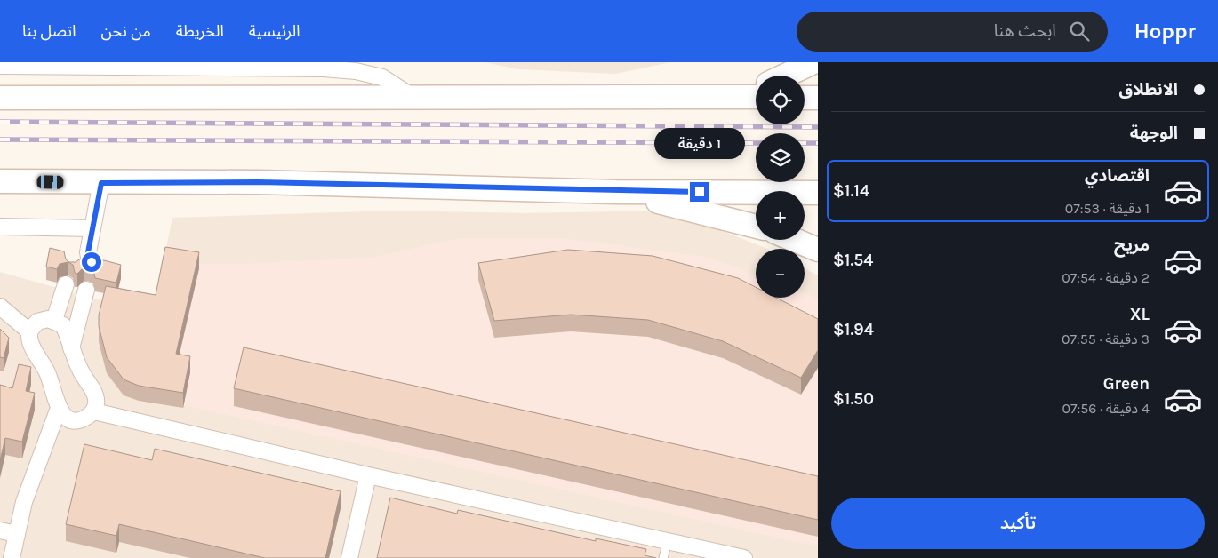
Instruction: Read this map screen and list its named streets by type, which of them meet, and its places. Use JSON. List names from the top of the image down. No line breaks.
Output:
{"page":{"header":"Hoppr","search":"ابحث هنا","nav":["الرئيسية","الخريطة","من نحن","اتصل بنا"],"banner":["الانطلاق","الوجهة"],"map_buttons":["+","−"],"bubble":"1 دقيقة","list":[{"name":"اقتصادي","note":"1 دقيقة · 07:53","value":"$1.14"},{"name":"مريح","note":"2 دقيقة · 07:54","value":"$1.54"},{"name":"XL","note":"3 دقيقة · 07:55","value":"$1.94"},{"name":"Green","note":"4 دقيقة · 07:56","value":"$1.50"}],"buttons":"تأكيد"}}
